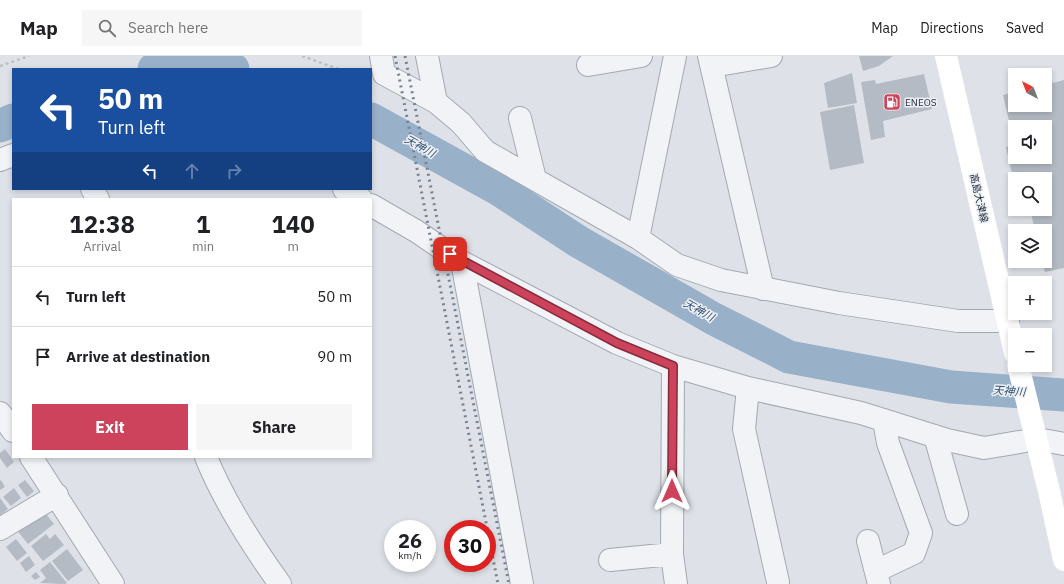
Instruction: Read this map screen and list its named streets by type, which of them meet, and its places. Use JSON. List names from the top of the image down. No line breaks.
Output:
{"streets":{"main road":["高島大津線"]},"water":["天神川"],"places":{"fuel station":["ENEOS"]},"north":"top left","page":{"header":"Map","search":"Search here","nav":["Map","Directions","Saved"],"map_buttons":["+","−"],"turn":["50 m","Turn left"],"eta":["12:38","Arrival","1","min","140","m"],"list":[{"name":"Turn left","value":"50 m"},{"name":"Arrive at destination","value":"90 m"}],"buttons":["Exit","Share"],"speed":"26 km/h","limit":"30"}}
